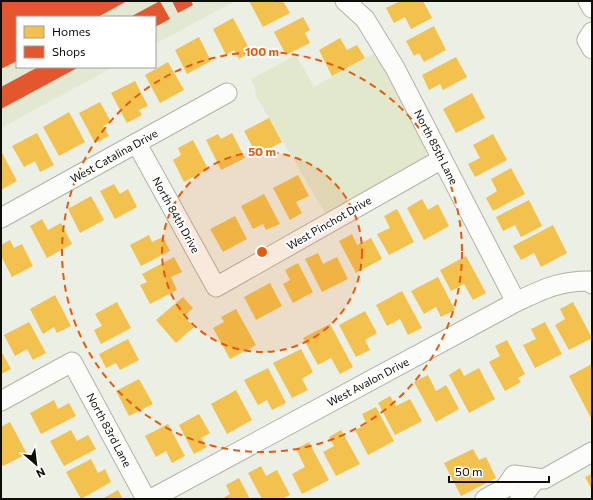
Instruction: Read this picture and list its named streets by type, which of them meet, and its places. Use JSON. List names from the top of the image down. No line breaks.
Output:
{"streets":{"street":["North 85th Lane","West Catalina Drive","North 84th Drive","West Pinchot Drive","West Avalon Drive","North 83rd Lane"]},"crossings":[["North 85th Lane","West Pinchot Drive"],["North 85th Lane","West Avalon Drive"],["West Catalina Drive","North 84th Drive"],["North 84th Drive","West Pinchot Drive"]],"legend":["Homes","Shops"],"scale_bar":"50 m","north":"bottom right","rings":["100 m","50 m"]}
